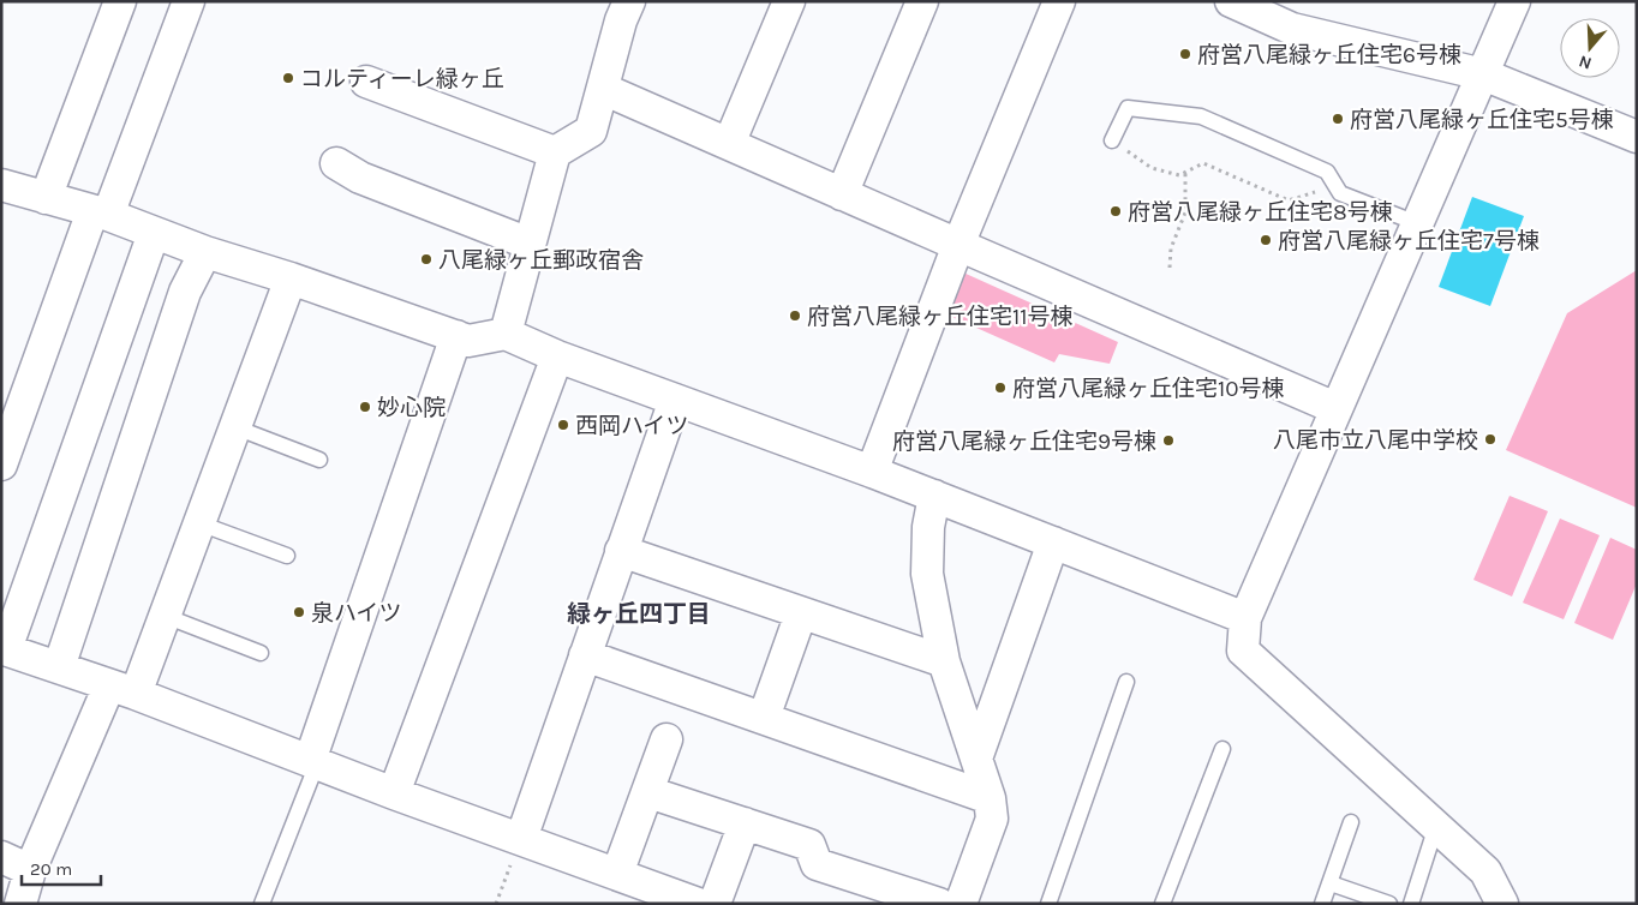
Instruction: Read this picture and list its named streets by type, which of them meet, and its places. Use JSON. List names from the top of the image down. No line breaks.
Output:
{"districts":["緑ヶ丘四丁目"],"places":["府営八尾緑ヶ丘住宅6号棟","コルティーレ緑ヶ丘","府営八尾緑ヶ丘住宅5号棟","府営八尾緑ヶ丘住宅8号棟","府営八尾緑ヶ丘住宅7号棟","八尾緑ヶ丘郵政宿舎","府営八尾緑ヶ丘住宅11号棟","府営八尾緑ヶ丘住宅10号棟","妙心院","西岡ハイツ","八尾市立八尾中学校","府営八尾緑ヶ丘住宅9号棟","泉ハイツ"],"scale_bar":"20 m","north":"bottom"}
